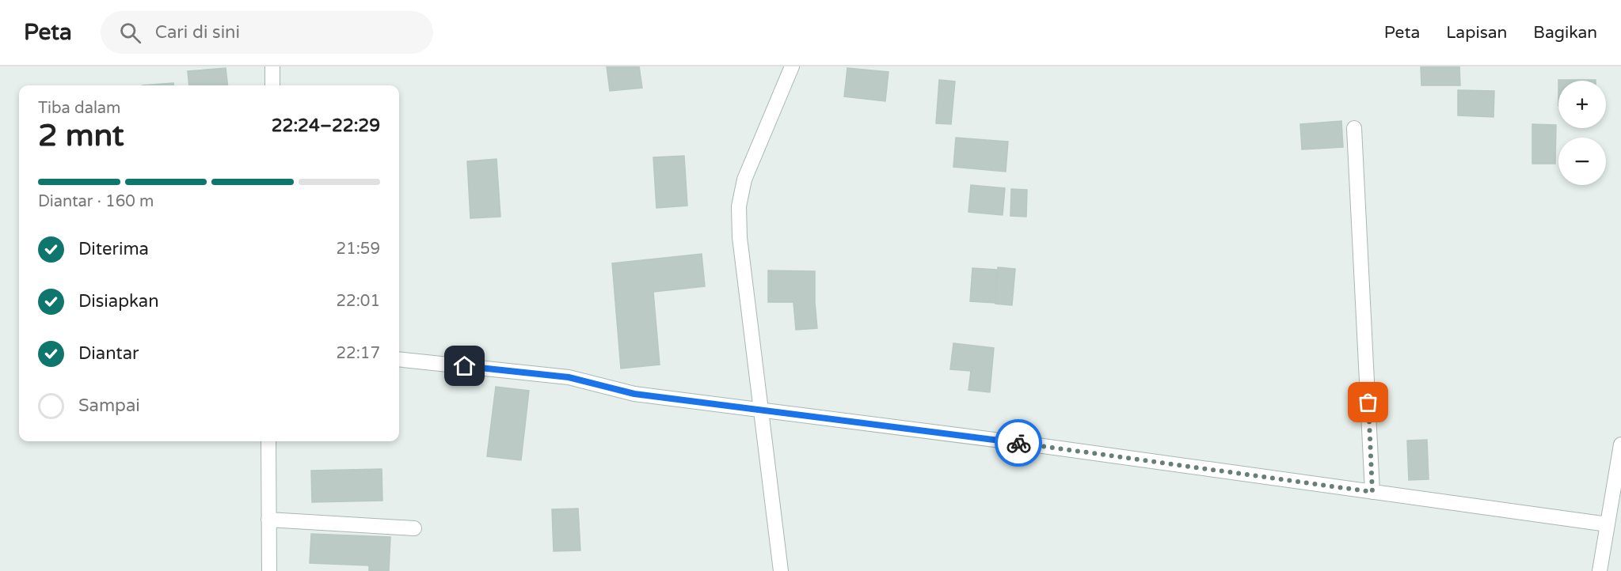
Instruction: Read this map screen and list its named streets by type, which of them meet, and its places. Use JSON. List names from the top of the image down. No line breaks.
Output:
{"page":{"header":"Peta","search":"Cari di sini","nav":["Peta","Lapisan","Bagikan"],"map_buttons":["+","−"],"heading":["2 mnt","Tiba dalam","22:24–22:29"],"bar":"Diantar · 160 m","list":[["Diterima","21:59"],["Disiapkan","22:01"],["Diantar","22:17"],"Sampai"]}}
